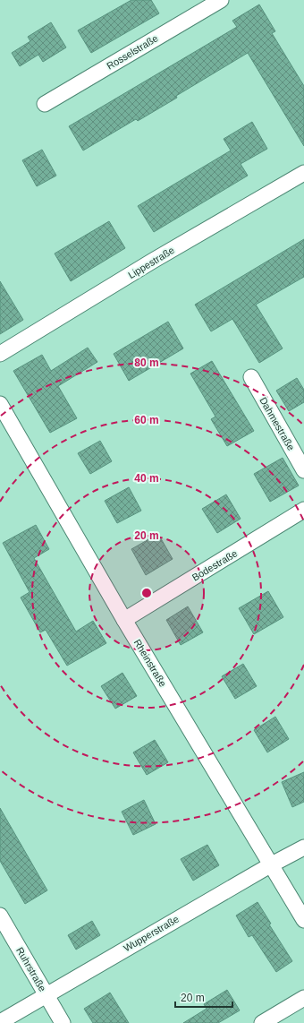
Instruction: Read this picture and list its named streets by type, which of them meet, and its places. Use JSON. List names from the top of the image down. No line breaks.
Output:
{"streets":{"street":["Rosselstraße","Lippestraße","Dahmestraße","Bodestraße","Rheinstraße","Wupperstraße","Ruhrstraße"]},"crossings":[["Bodestraße","Rheinstraße"],["Rheinstraße","Wupperstraße"],["Wupperstraße","Ruhrstraße"]],"scale_bar":"20 m","rings":["80 m","60 m","40 m","20 m"]}
